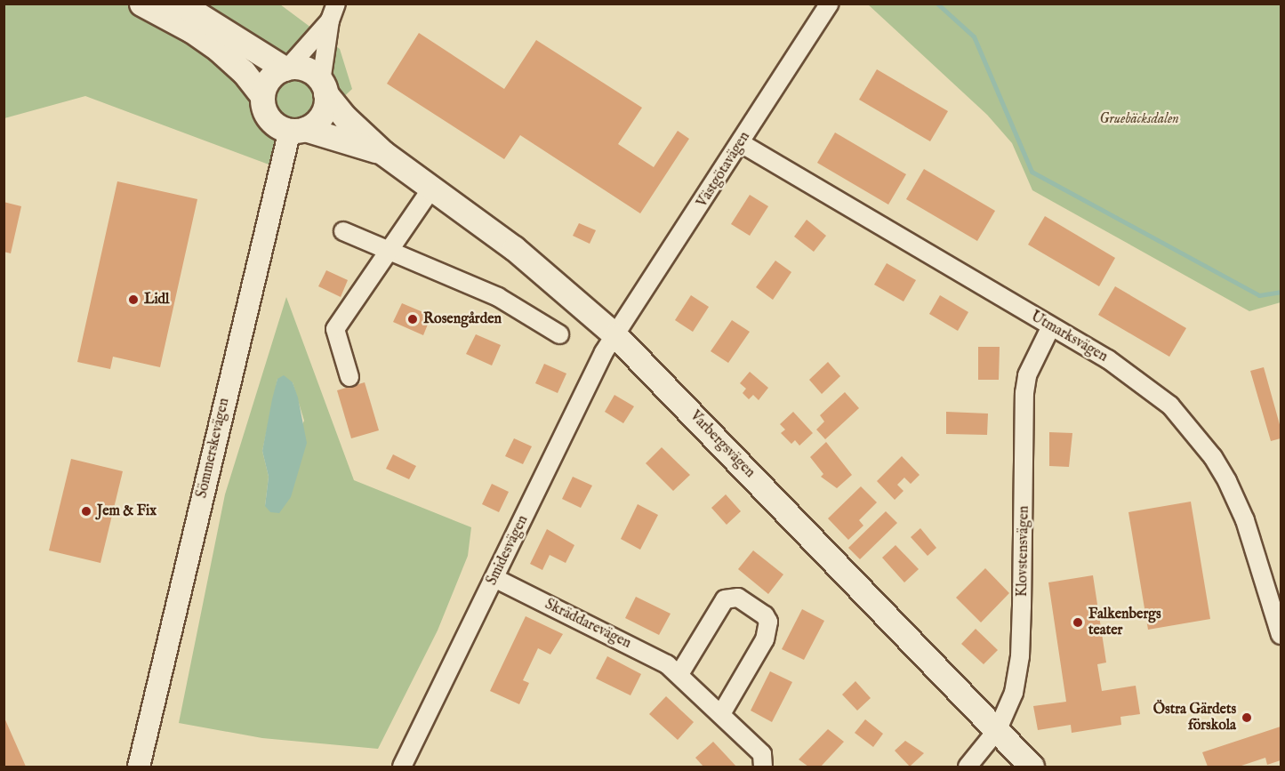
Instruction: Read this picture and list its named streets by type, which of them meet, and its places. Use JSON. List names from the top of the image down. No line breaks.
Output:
{"streets":{"main road":["Varbergsvägen"],"street":["Västgötavägen","Utmarksvägen","Sömmerskevägen","Smidesvägen","Klovstensvägen","Skräddarevägen"]},"crossings":[["Västgötavägen","Utmarksvägen"],["Västgötavägen","Varbergsvägen"],["Västgötavägen","Smidesvägen"],["Utmarksvägen","Klovstensvägen"],["Varbergsvägen","Sömmerskevägen"],["Varbergsvägen","Smidesvägen"],["Varbergsvägen","Klovstensvägen"],["Smidesvägen","Skräddarevägen"]],"parks":["Gruebäcksdalen"],"places":["Lidl","Rosengården","Jem & Fix","Falkenbergs teater","Östra Gärdets förskola"]}
